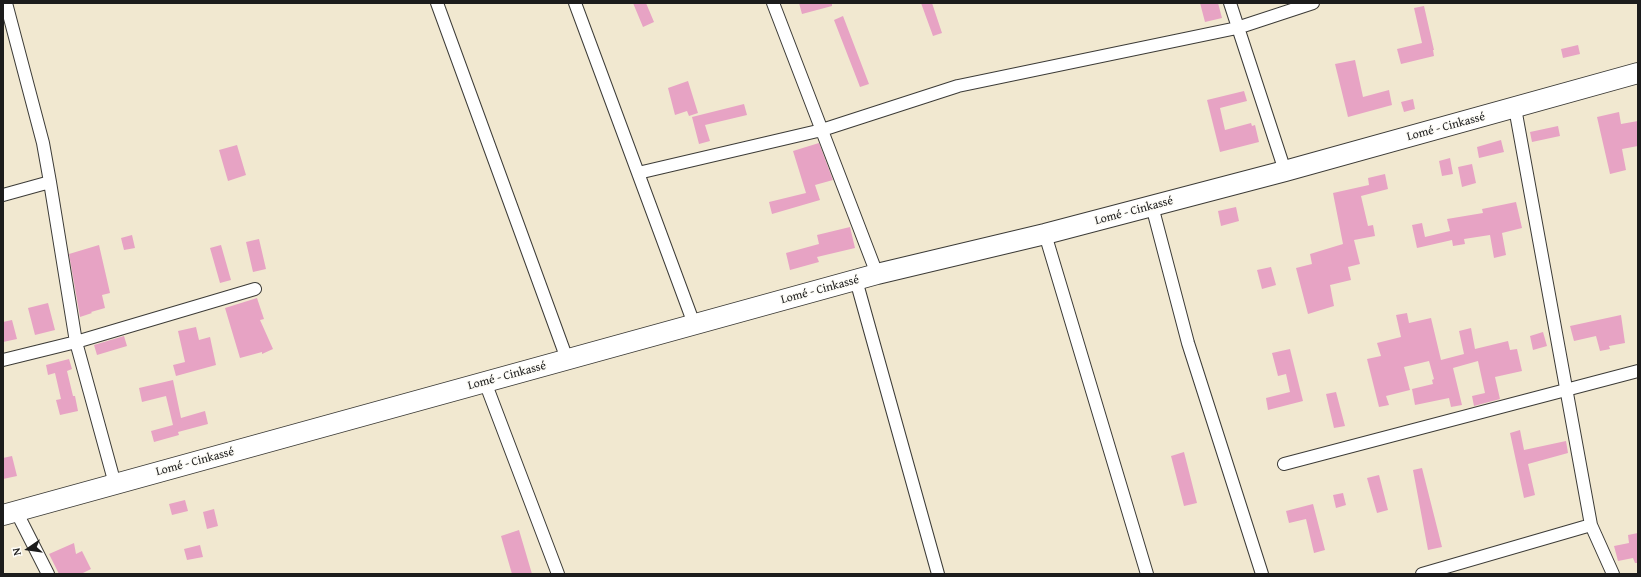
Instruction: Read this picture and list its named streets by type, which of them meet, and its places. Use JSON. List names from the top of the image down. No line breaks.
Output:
{"streets":{"highway":["Lomé - Cinkassé"]},"north":"left"}
